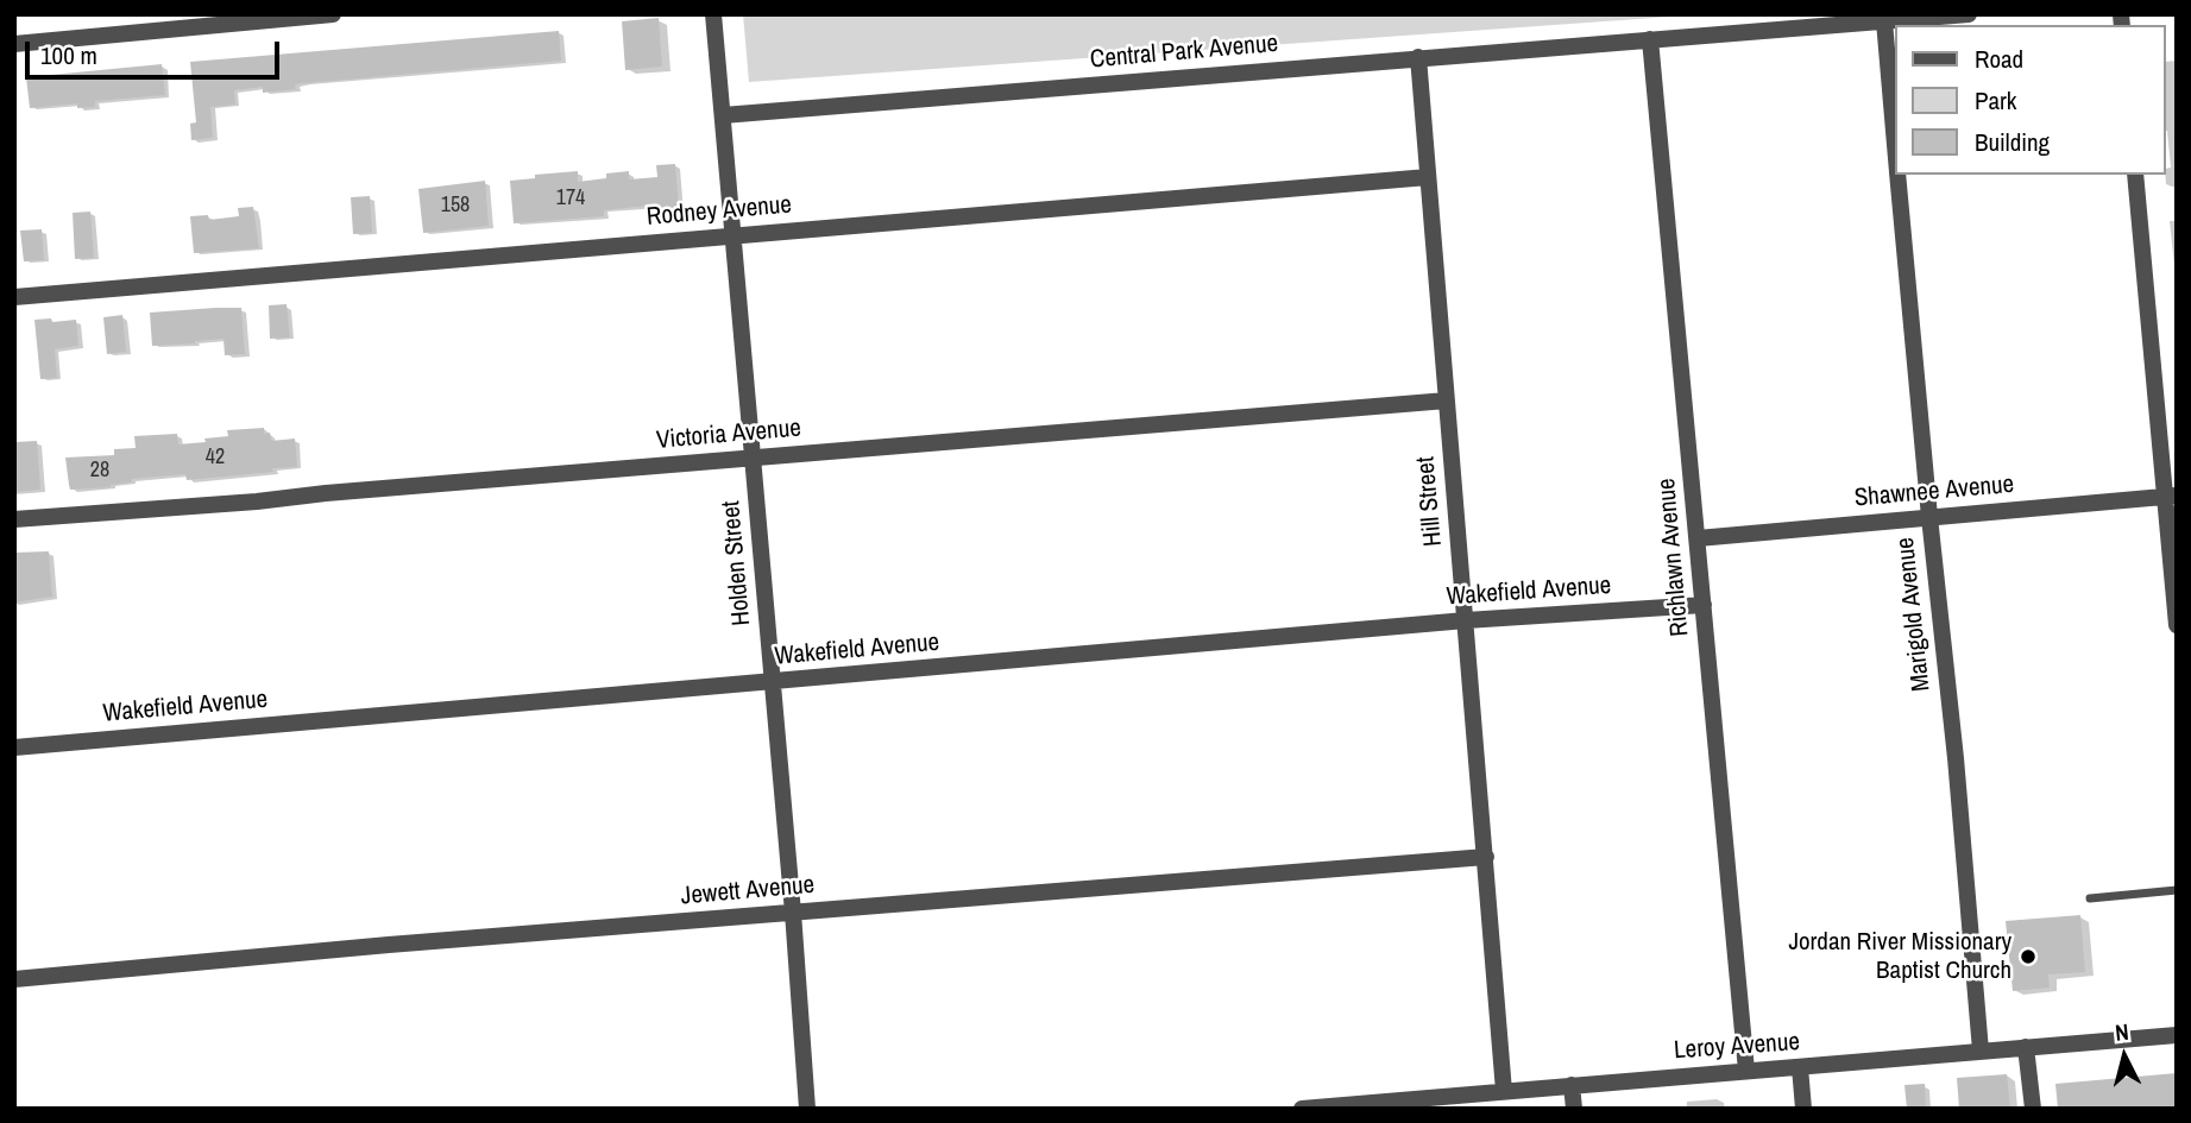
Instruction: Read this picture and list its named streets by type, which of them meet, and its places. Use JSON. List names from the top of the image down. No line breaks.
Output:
{"streets":{"street":["Central Park Avenue","Rodney Avenue","Victoria Avenue","Shawnee Avenue","Hill Street","Richlawn Avenue","Holden Street","Wakefield Avenue","Marigold Avenue","Jewett Avenue","Leroy Avenue"]},"crossings":[["Central Park Avenue","Hill Street"],["Central Park Avenue","Richlawn Avenue"],["Central Park Avenue","Holden Street"],["Central Park Avenue","Marigold Avenue"],["Rodney Avenue","Hill Street"],["Rodney Avenue","Holden Street"],["Victoria Avenue","Hill Street"],["Victoria Avenue","Holden Street"],["Shawnee Avenue","Richlawn Avenue"],["Shawnee Avenue","Marigold Avenue"],["Hill Street","Wakefield Avenue"],["Hill Street","Jewett Avenue"],["Hill Street","Leroy Avenue"],["Richlawn Avenue","Wakefield Avenue"],["Richlawn Avenue","Leroy Avenue"],["Holden Street","Wakefield Avenue"],["Holden Street","Jewett Avenue"],["Marigold Avenue","Leroy Avenue"]],"places":["Jordan River Missionary Baptist Church"],"house_numbers":["174","158","42","28"],"legend":["Road","Park","Building"],"scale_bar":"100 m","north":"top"}
